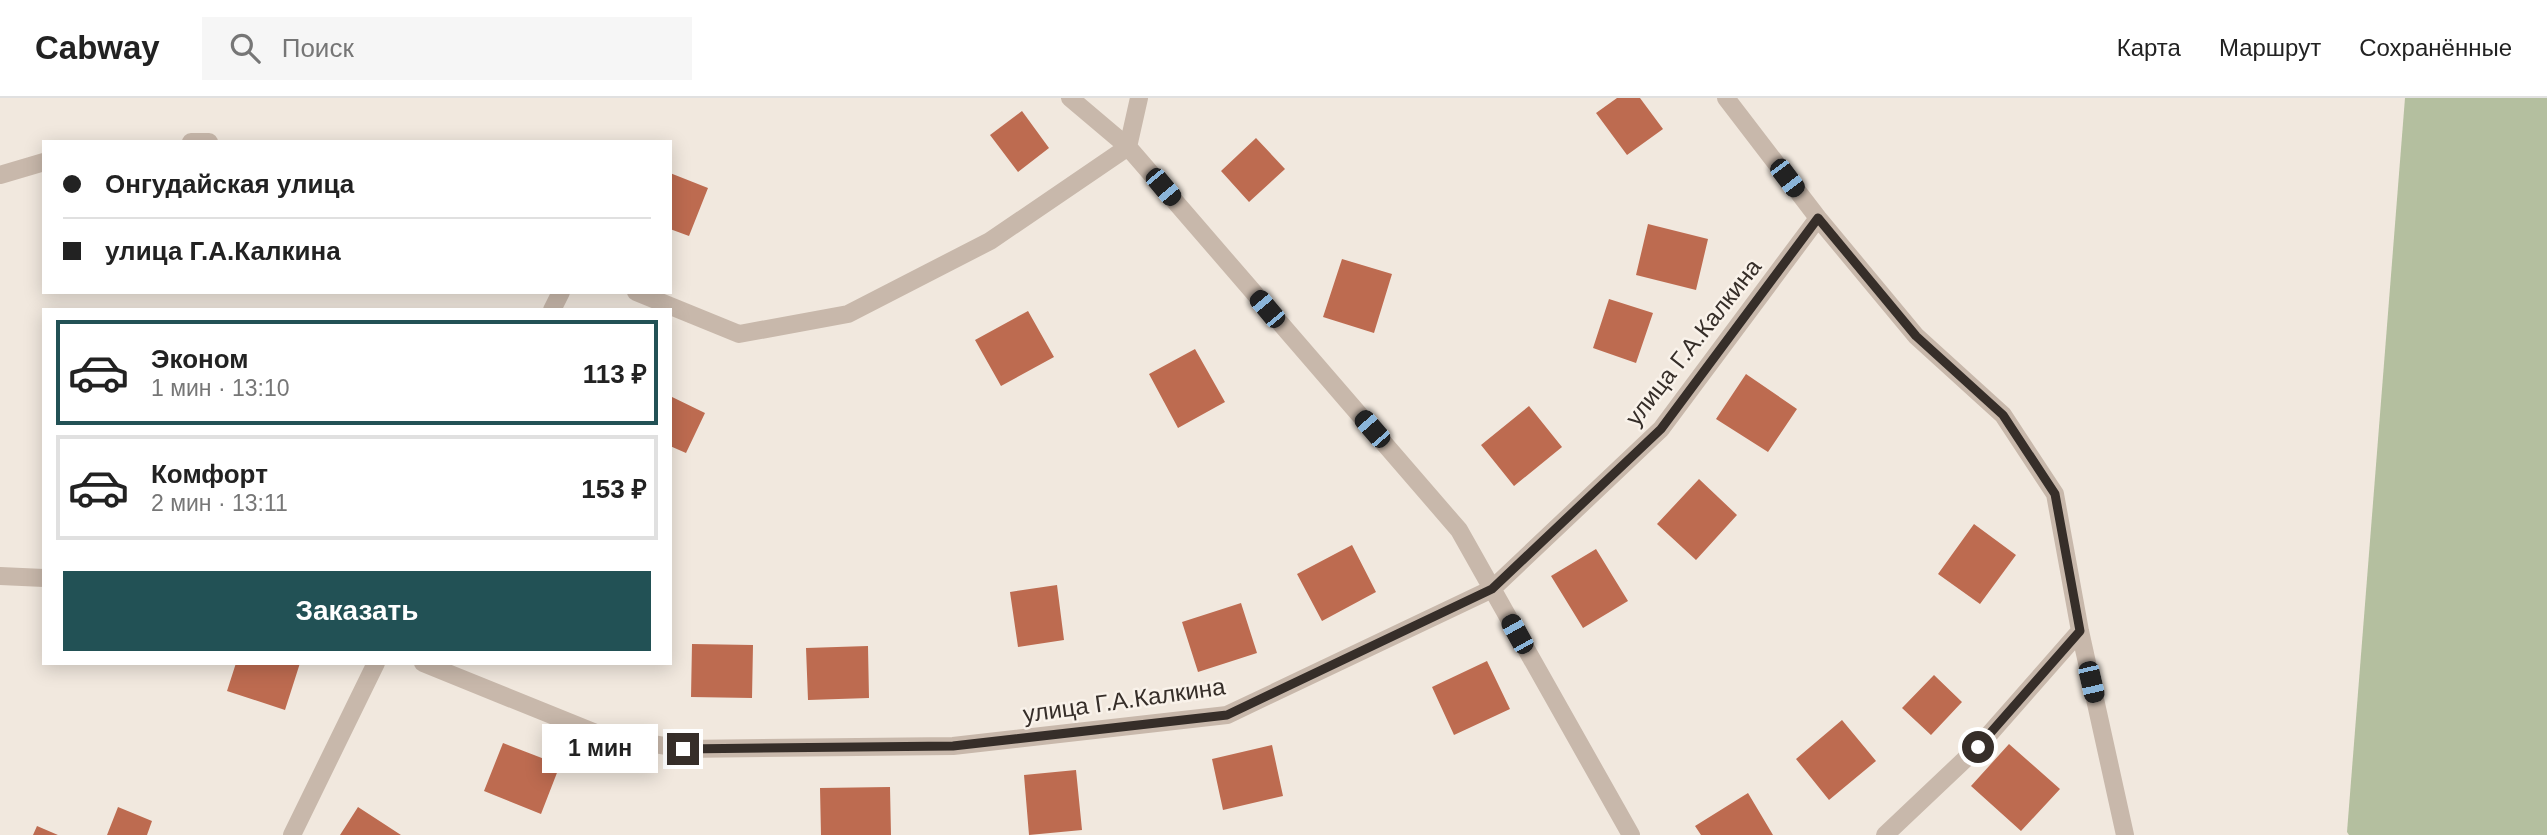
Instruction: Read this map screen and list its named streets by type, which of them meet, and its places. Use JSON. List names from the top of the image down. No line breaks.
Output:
{"streets":{"street":["улица Г.А.Калкина"]},"page":{"header":"Cabway","search":"Поиск","nav":["Карта","Маршрут","Сохранённые"],"banner":["Онгудайская улица","улица Г.А.Калкина"],"list":[{"name":"Эконом","note":"1 мин · 13:10","value":"113 ₽"},{"name":"Комфорт","note":"2 мин · 13:11","value":"153 ₽"}],"buttons":"Заказать","bubble":"1 мин"}}
